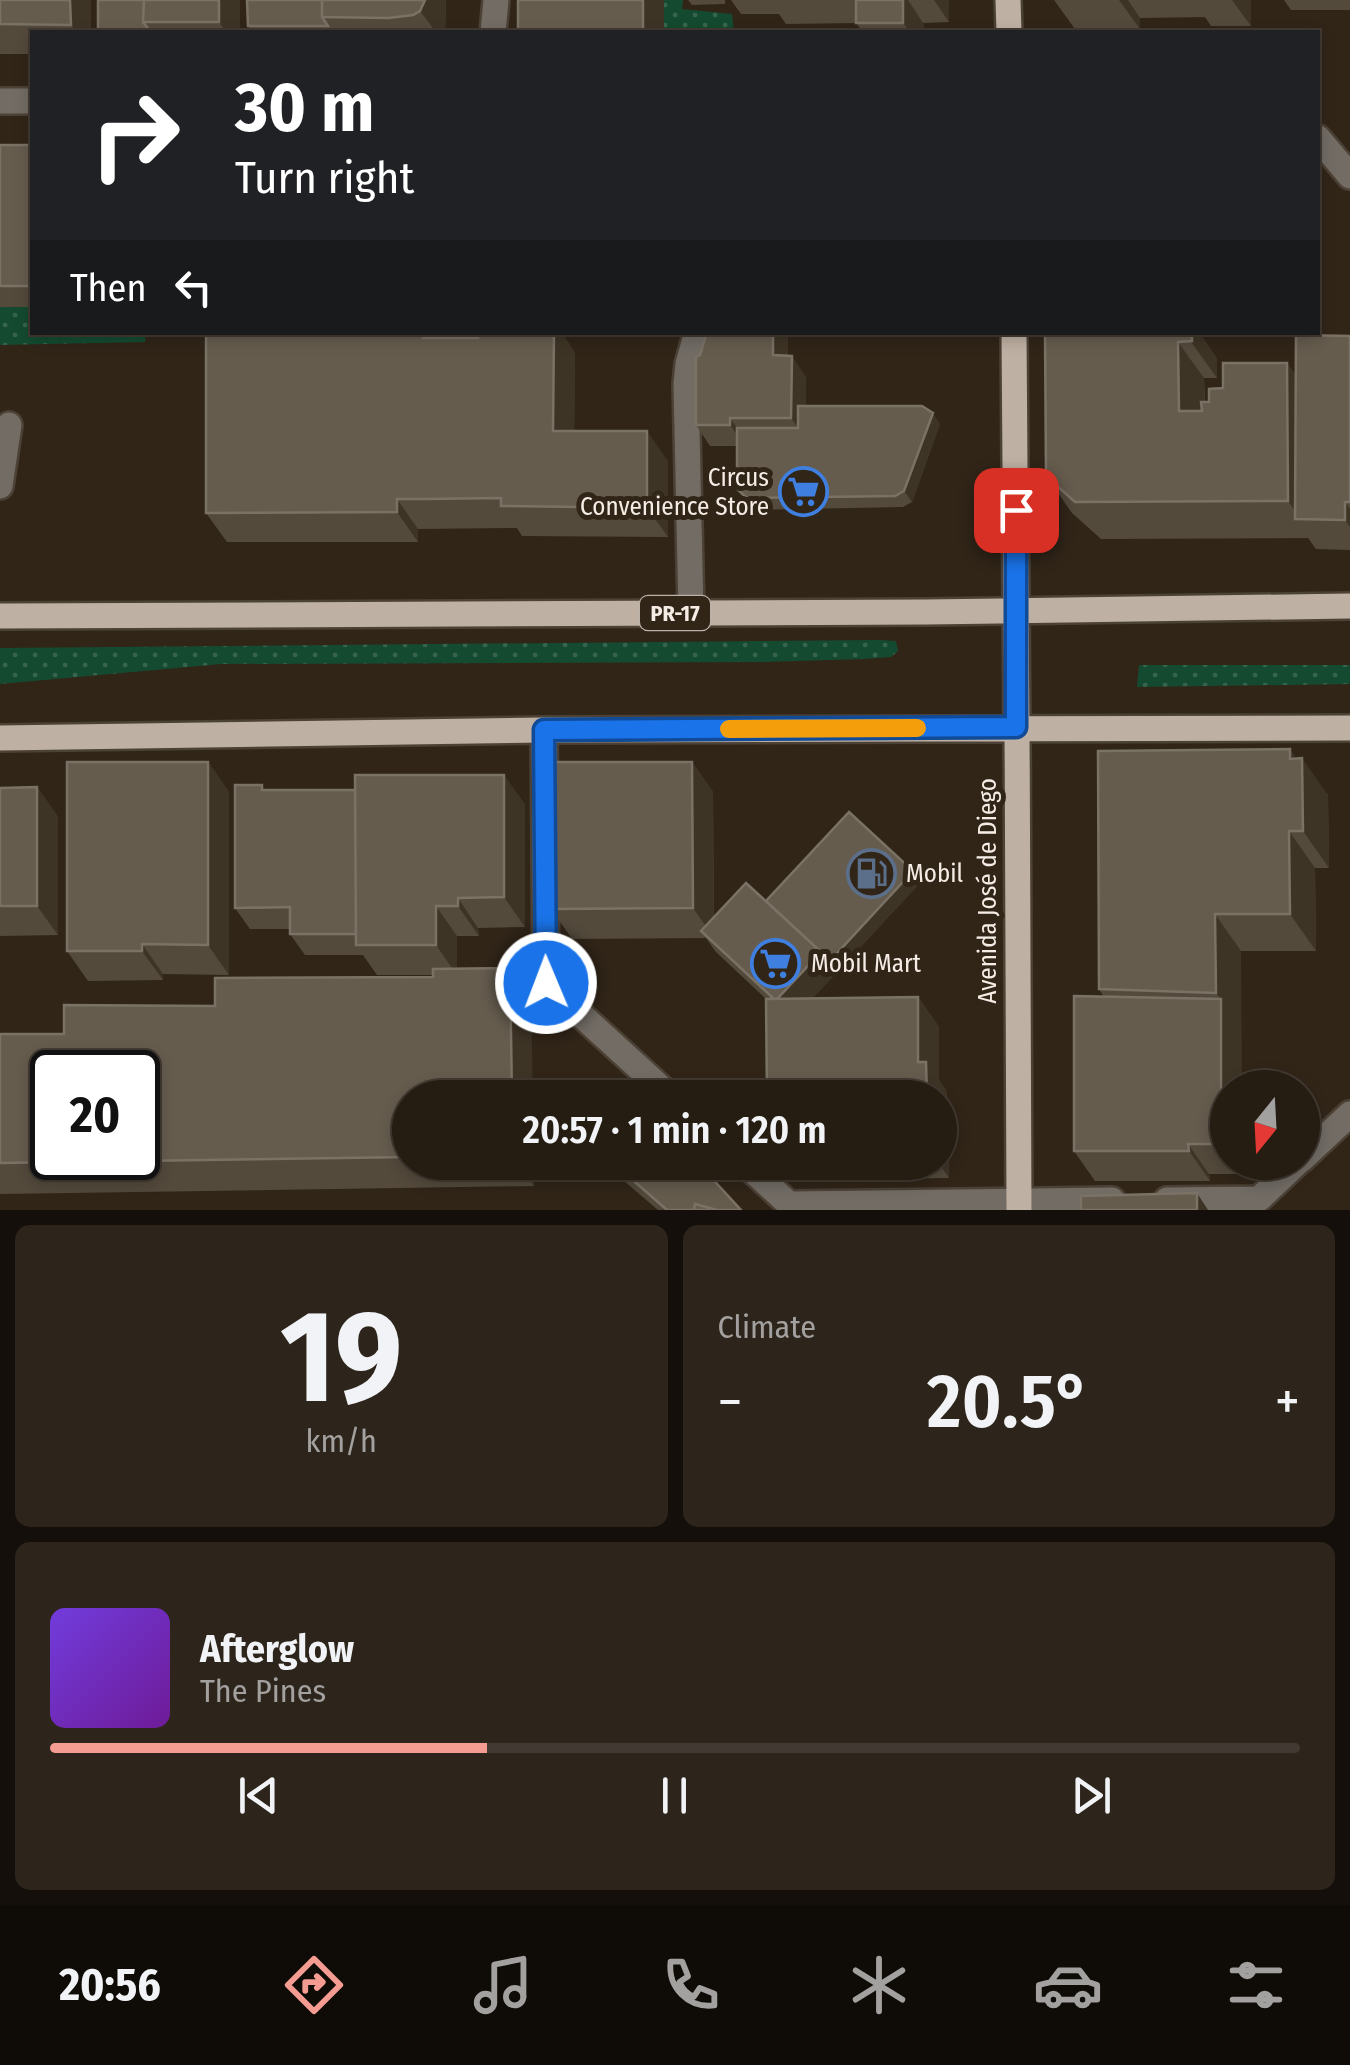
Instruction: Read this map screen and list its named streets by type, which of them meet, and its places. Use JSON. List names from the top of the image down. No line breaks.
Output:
{"streets":{"main road":["PR-17","Avenida José de Diego"]},"crossings":[["PR-17","Avenida José de Diego"]],"places":{"supermarket":["Circus Convenience Store","Mobil Mart"],"fuel station":["Mobil"]},"north":"bottom","page":{"turn":["30 m","Turn right"],"then":"Then","limit":"20","trip":"20:57 · 1 min · 120 m","tile":[["19","km/h"],"Climate"],"heat":["−","20.5°","+"],"song":["Afterglow","The Pines"],"tabs":"20:56"}}
